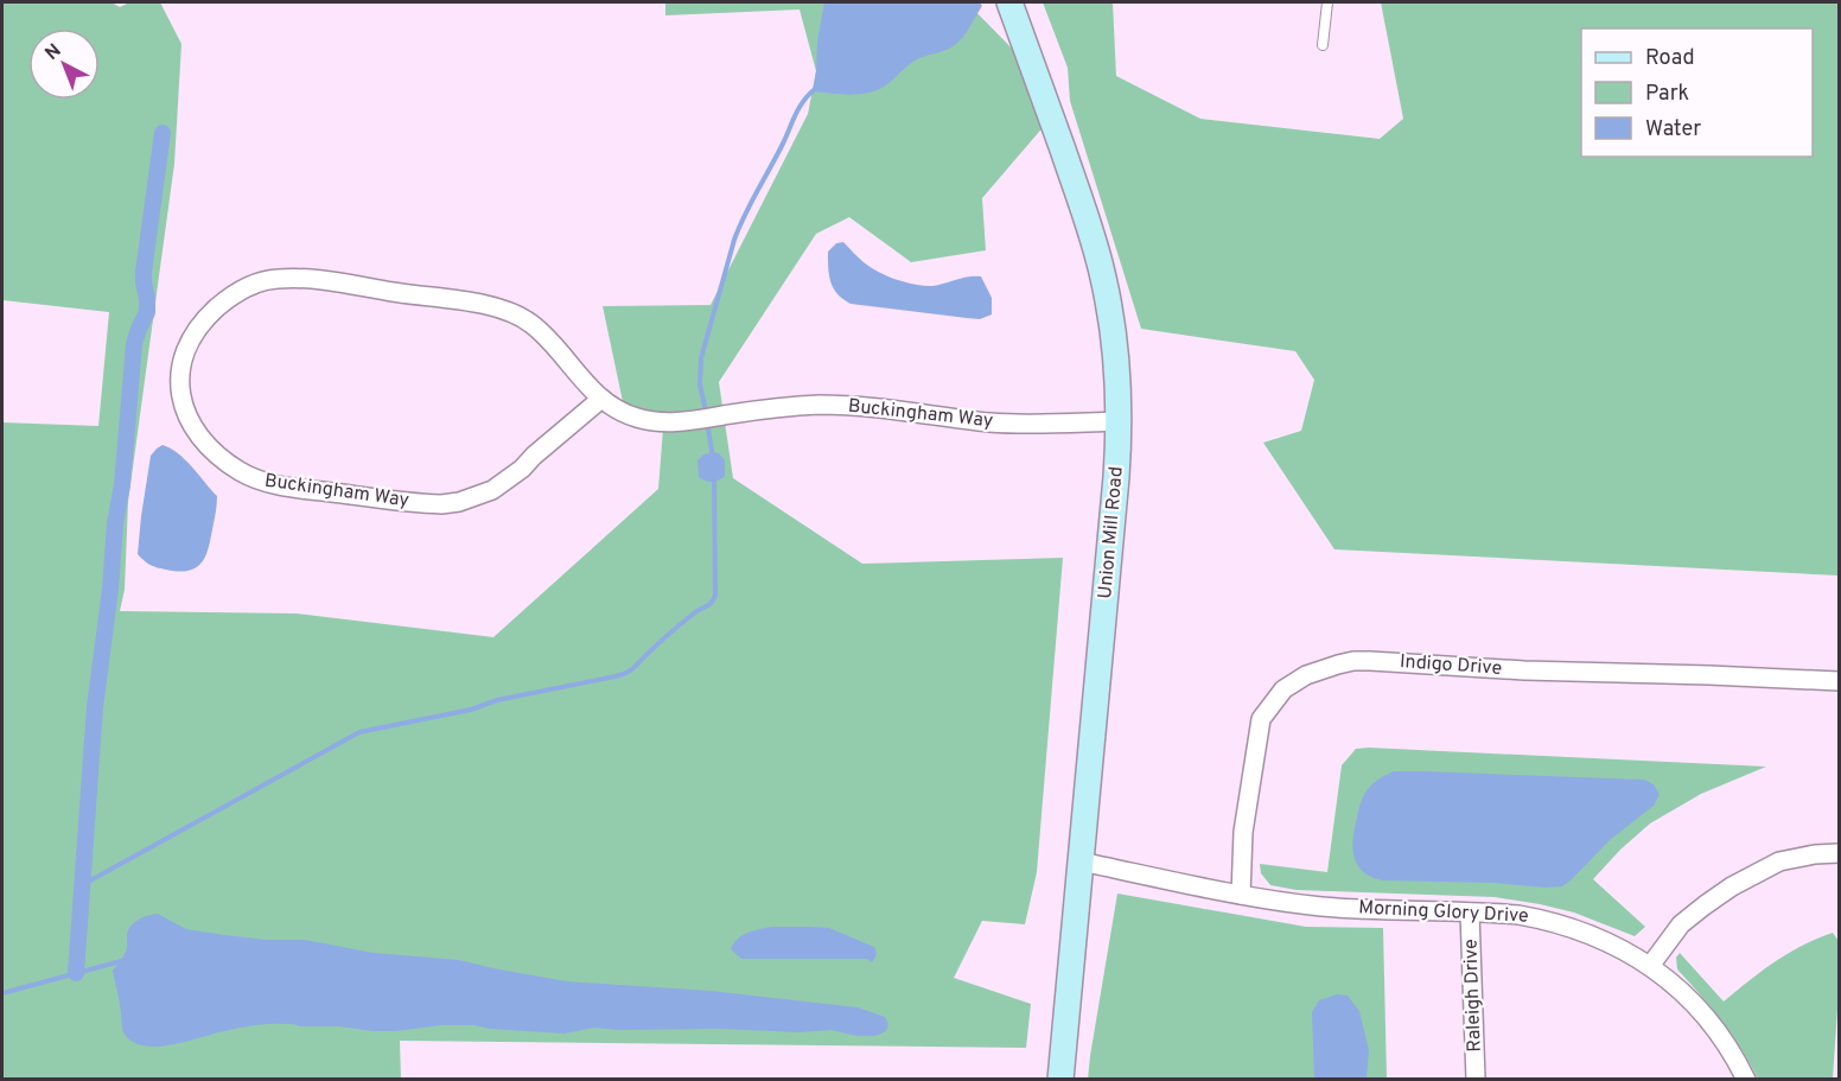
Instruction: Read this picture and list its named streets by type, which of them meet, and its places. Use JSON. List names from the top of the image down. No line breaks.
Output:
{"streets":{"street":["Buckingham Way","Union Mill Road","Indigo Drive","Morning Glory Drive","Raleigh Drive"]},"crossings":[["Buckingham Way","Union Mill Road"],["Union Mill Road","Morning Glory Drive"],["Indigo Drive","Morning Glory Drive"],["Morning Glory Drive","Raleigh Drive"]],"legend":["Road","Park","Water"],"north":"top left"}
